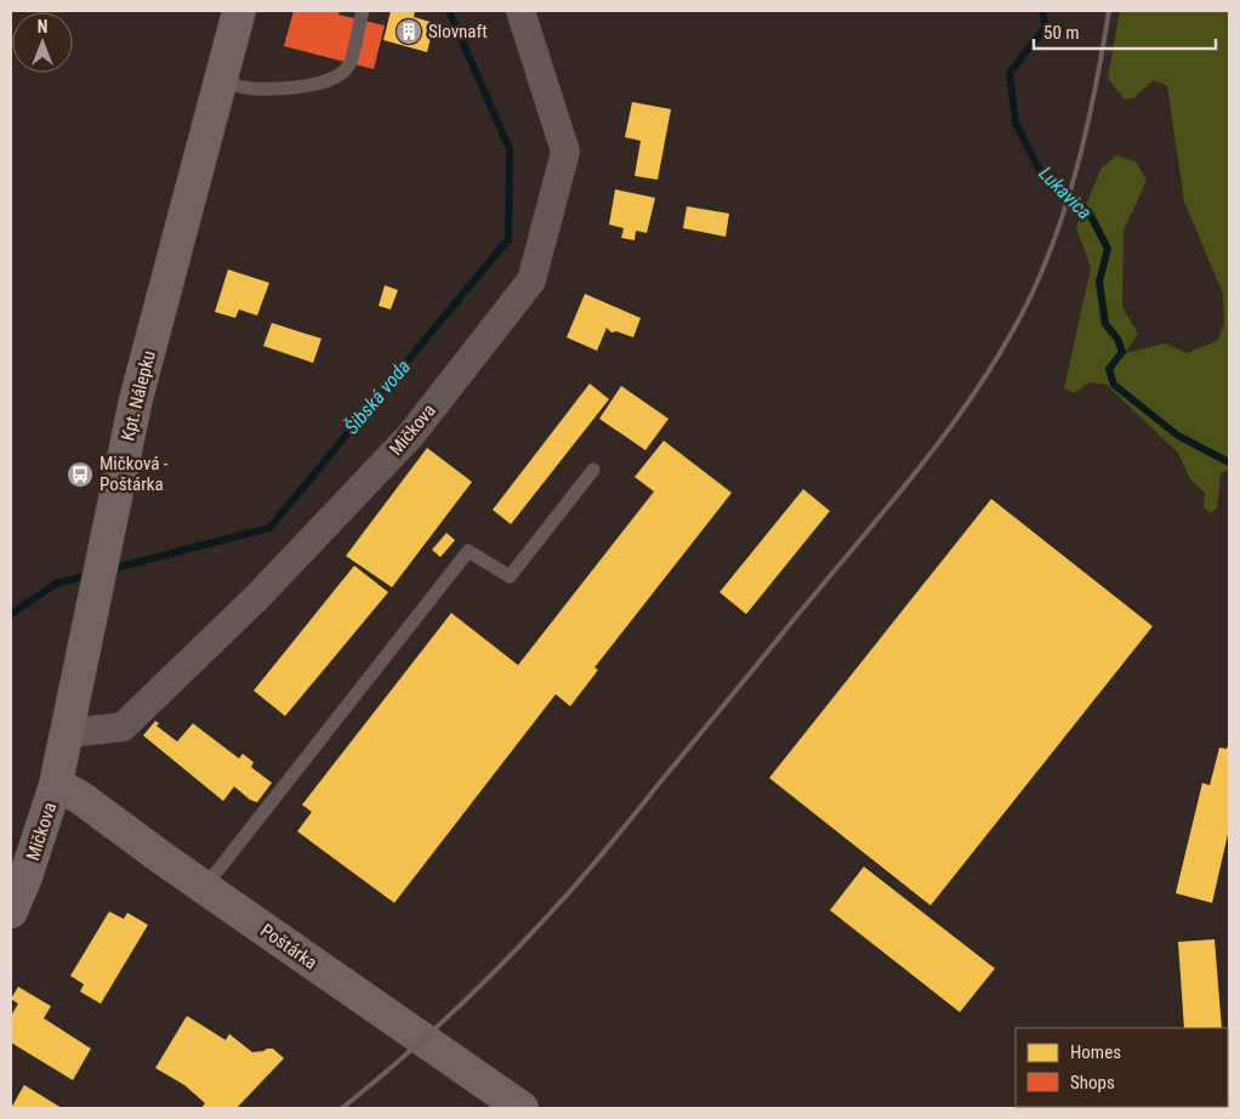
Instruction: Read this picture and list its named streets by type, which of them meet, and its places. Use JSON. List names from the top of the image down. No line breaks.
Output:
{"streets":{"main road":["Kpt. Nálepku","Mičkova","Poštárka"]},"crossings":[["Kpt. Nálepku","Mičkova"],["Kpt. Nálepku","Poštárka"],["Mičkova","Poštárka"]],"water":["Lukavica","Šibská voda"],"places":{"building":["Slovnaft"],"bus stop":["Mičková - Poštárka"]},"legend":["Homes","Shops"],"scale_bar":"50 m","north":"top"}
